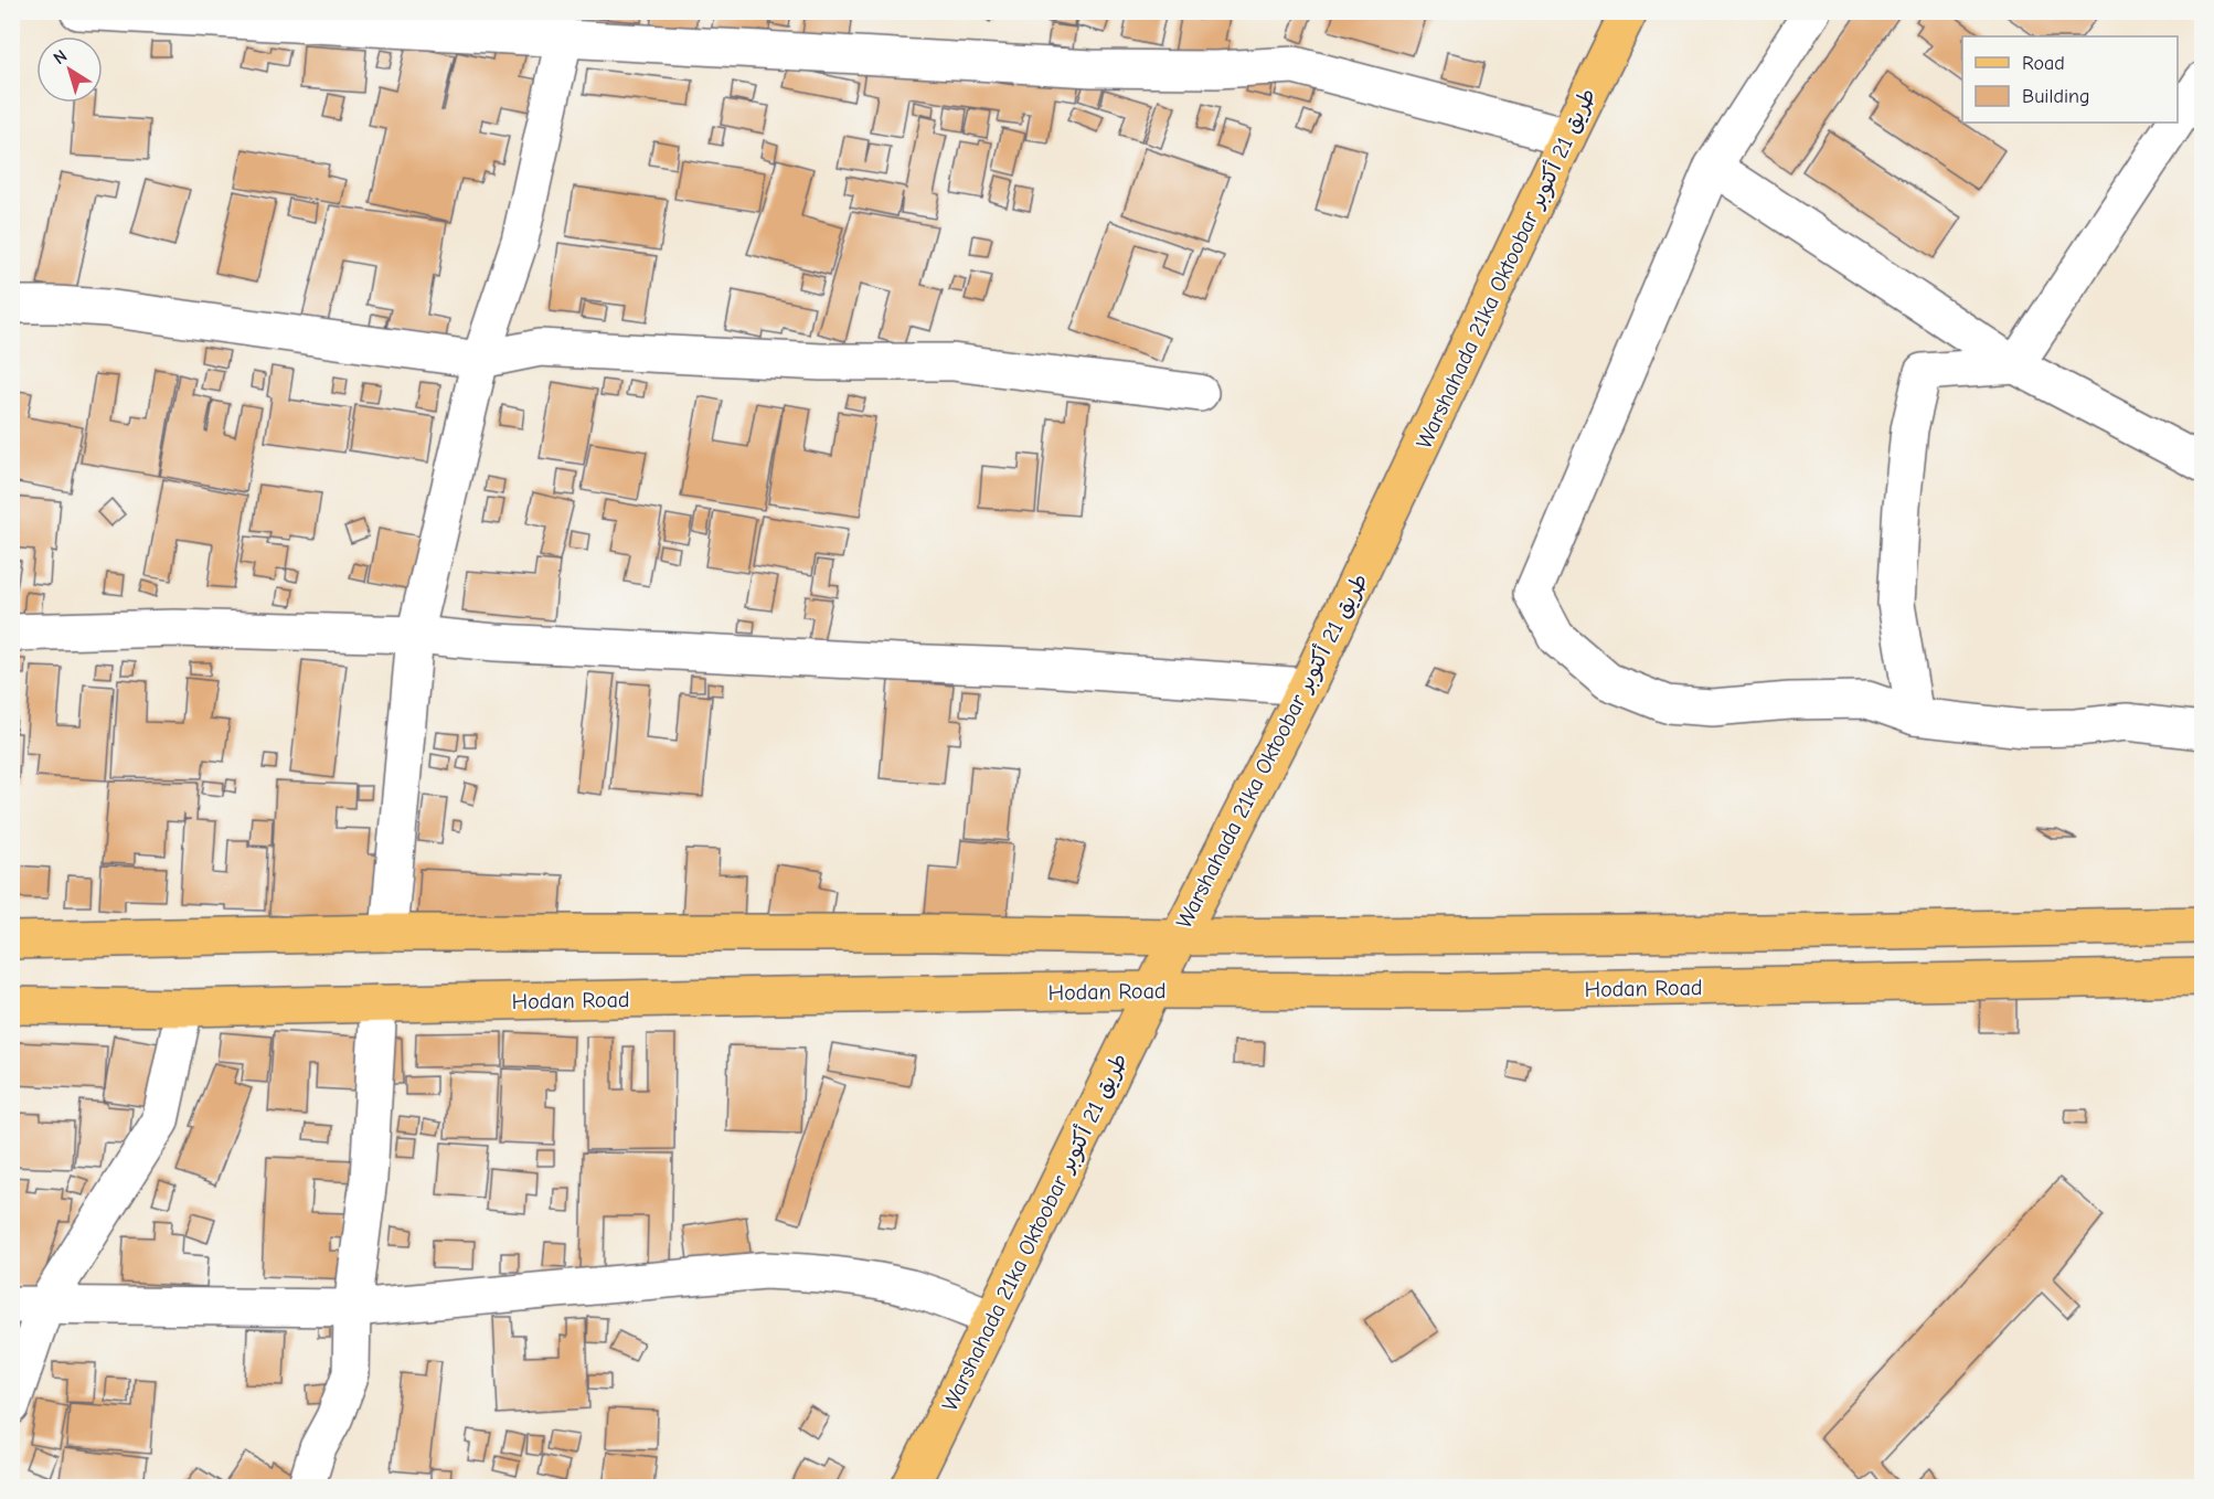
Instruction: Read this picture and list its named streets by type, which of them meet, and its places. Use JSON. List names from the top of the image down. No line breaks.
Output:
{"streets":{"main road":["Warshahada 21ka Oktoobar طريق 21 أكتوبر","Hodan Road"]},"crossings":[["Warshahada 21ka Oktoobar طريق 21 أكتوبر","Hodan Road"]],"legend":["Road","Building"],"north":"top left"}
